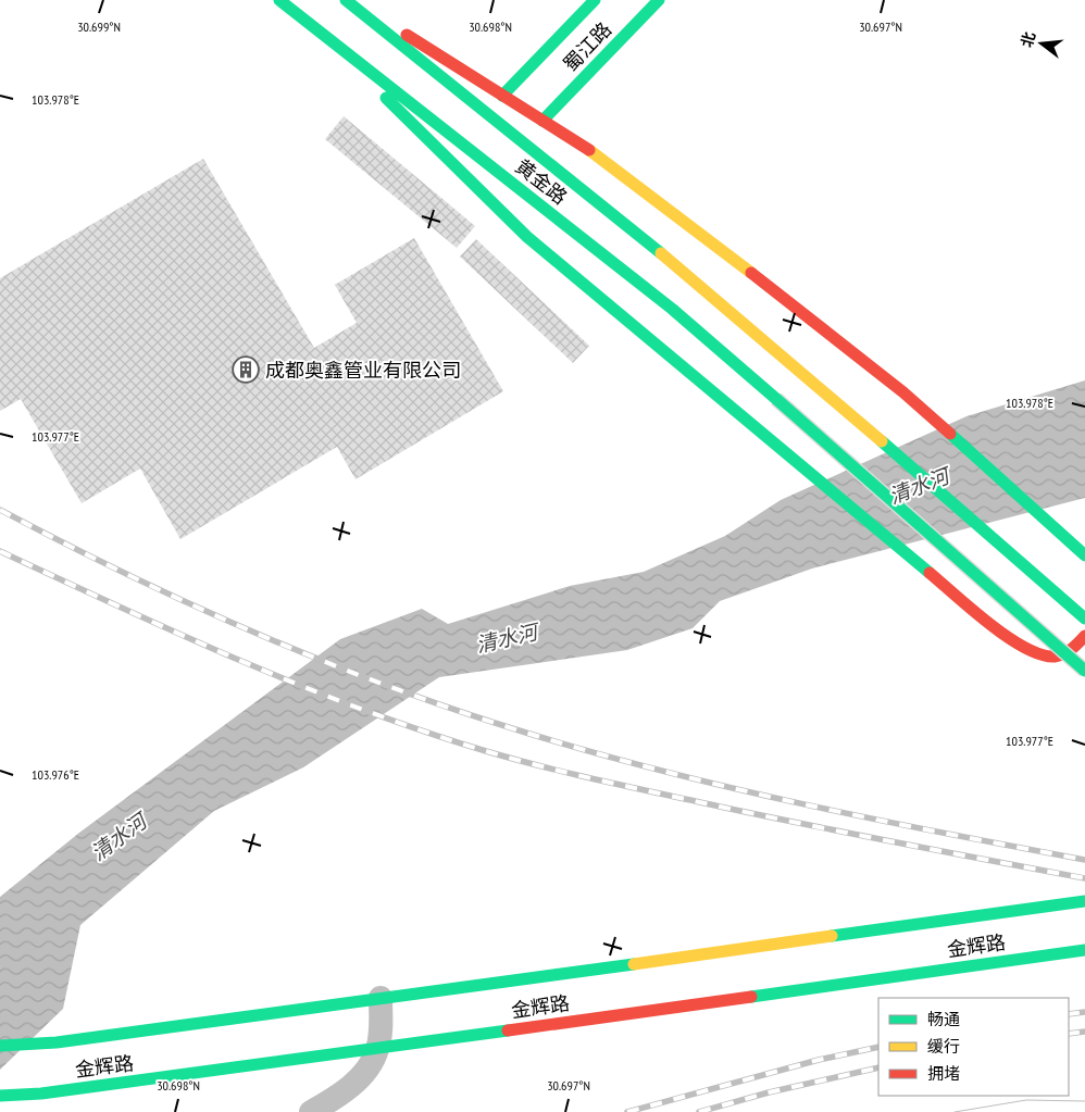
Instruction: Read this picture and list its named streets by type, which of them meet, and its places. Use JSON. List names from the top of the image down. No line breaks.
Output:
{"streets":{"main road":["蜀江路","黄金路","金辉路"]},"water":["清水河"],"places":{"building":["成都奥鑫管业有限公司"]},"legend":["畅通","缓行","拥堵"],"north":"left","coordinates":["30.699°N","30.698°N","30.697°N","103.978°E","103.977°E","103.976°E"]}
